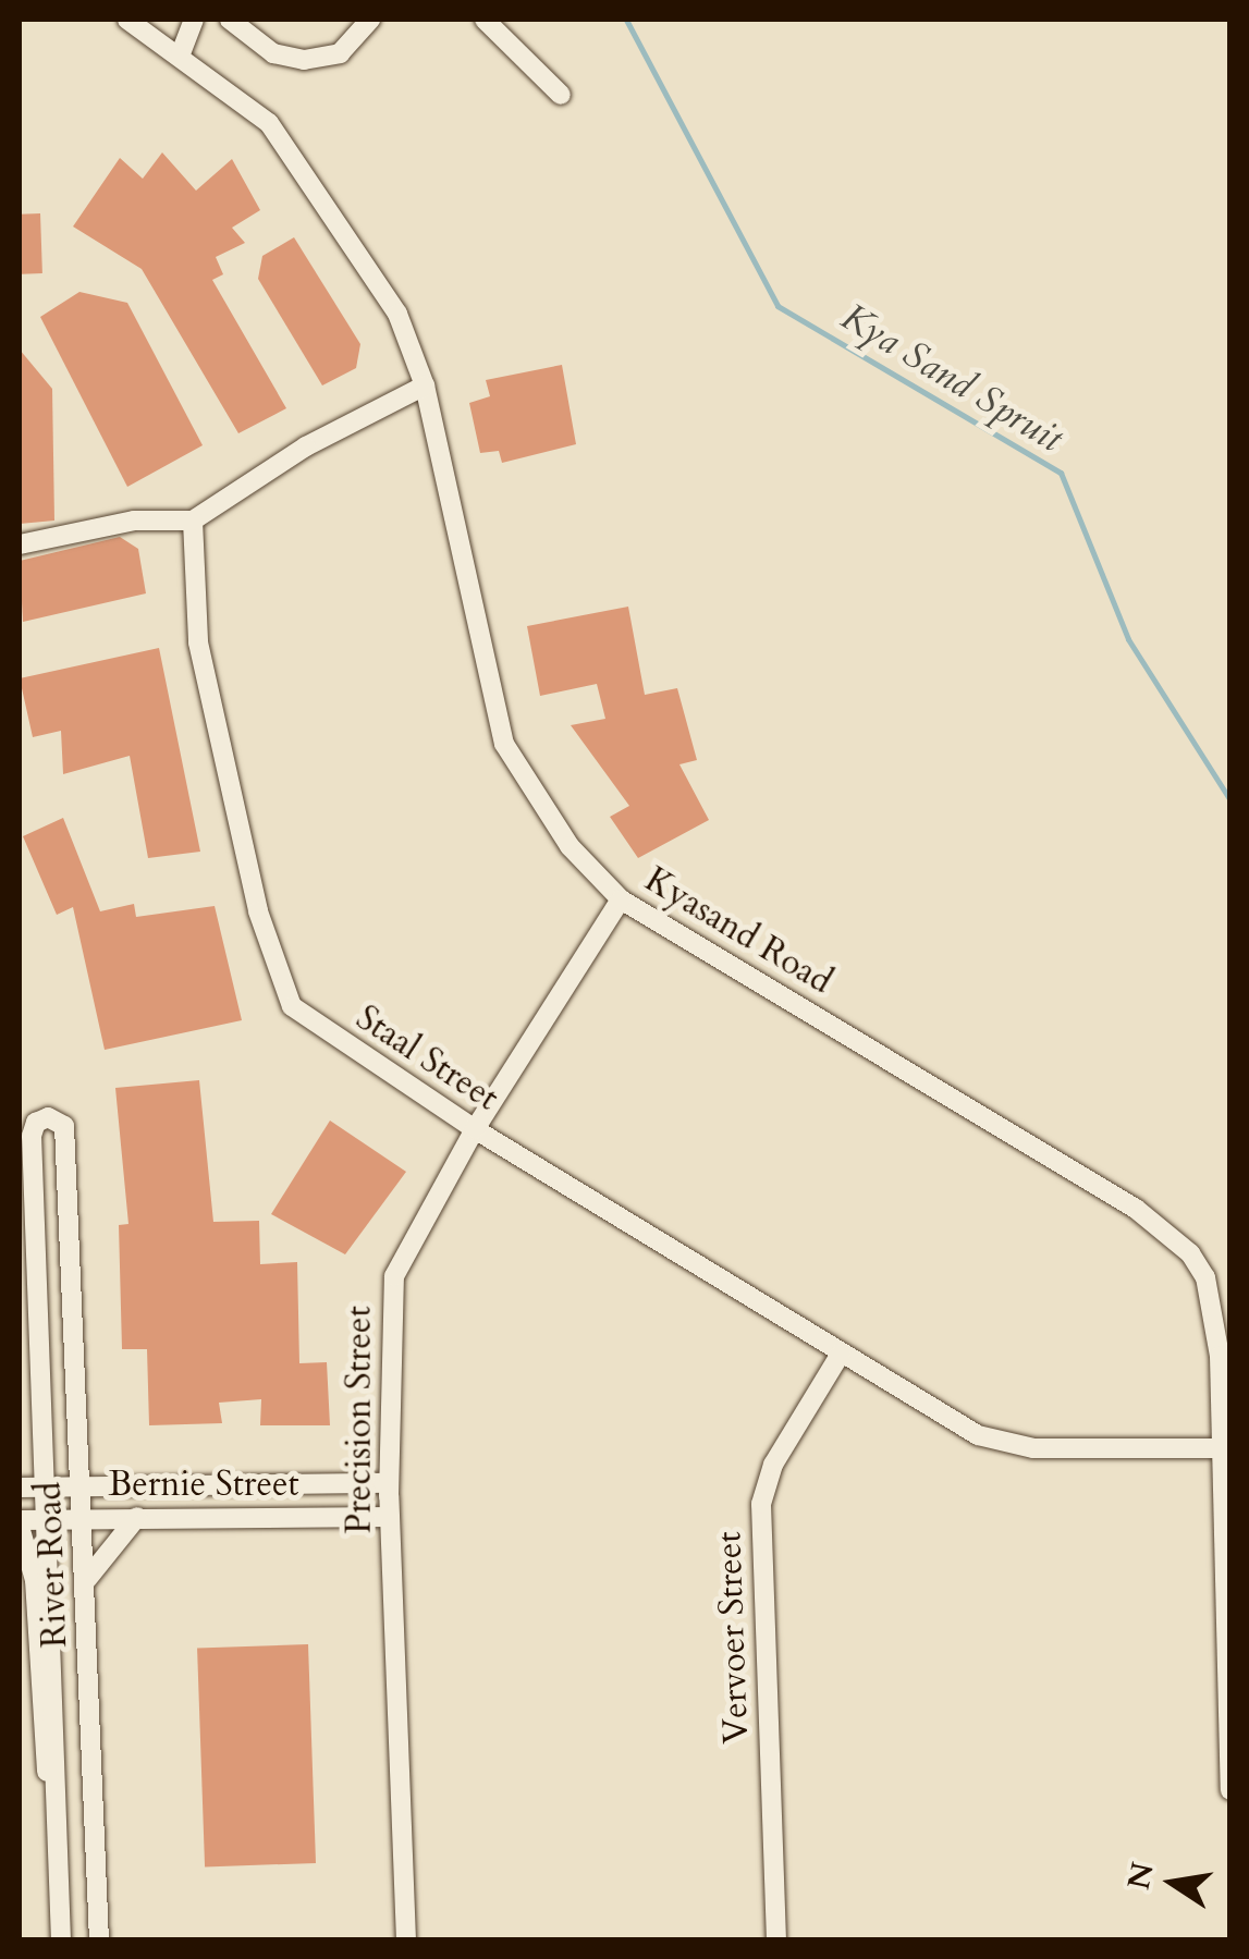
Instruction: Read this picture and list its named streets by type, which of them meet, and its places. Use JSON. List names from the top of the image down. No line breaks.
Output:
{"streets":{"street":["Kyasand Road","Staal Street","Precision Street","Bernie Street","River Road","Vervoer Street"]},"crossings":[["Kyasand Road","Staal Street"],["Kyasand Road","Precision Street"],["Staal Street","Precision Street"],["Staal Street","Vervoer Street"],["Precision Street","Bernie Street"],["Bernie Street","River Road"]],"water":["Kya Sand Spruit"],"north":"left"}
